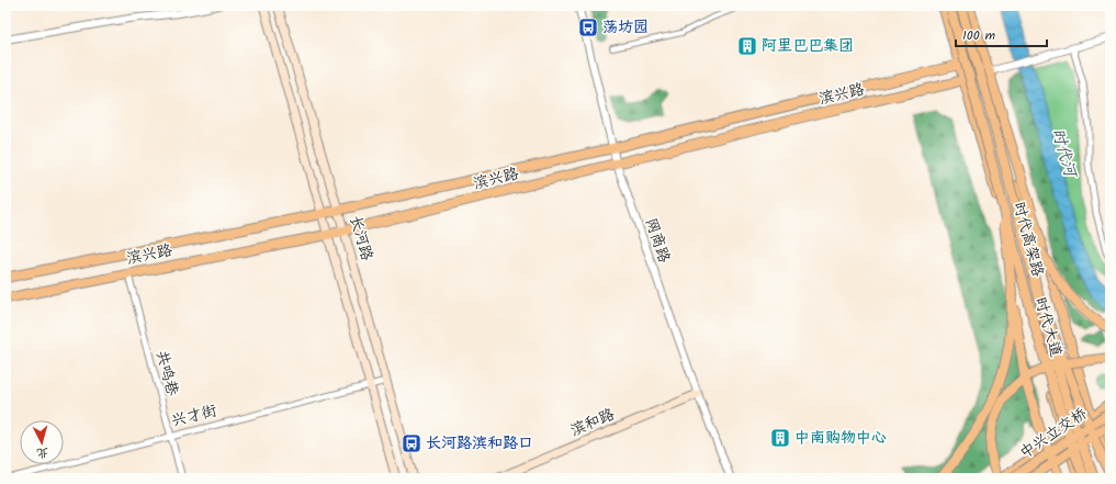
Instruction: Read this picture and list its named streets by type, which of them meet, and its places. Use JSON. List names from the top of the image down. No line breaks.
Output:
{"streets":{"main road":["滨兴路","长河路","时代高架路","时代大道","滨和路","中兴立交桥"],"street":["网商路","共鸣巷","兴才街"]},"crossings":[["滨兴路","长河路"],["滨兴路","网商路"],["滨兴路","时代大道"],["滨兴路","共鸣巷"],["长河路","兴才街"],["网商路","滨和路"],["共鸣巷","兴才街"]],"water":["时代河"],"places":{"bus stop":["荡坊园","长河路滨和路口"],"building":["阿里巴巴集团","中南购物中心"]},"scale_bar":"100 m","north":"bottom"}
